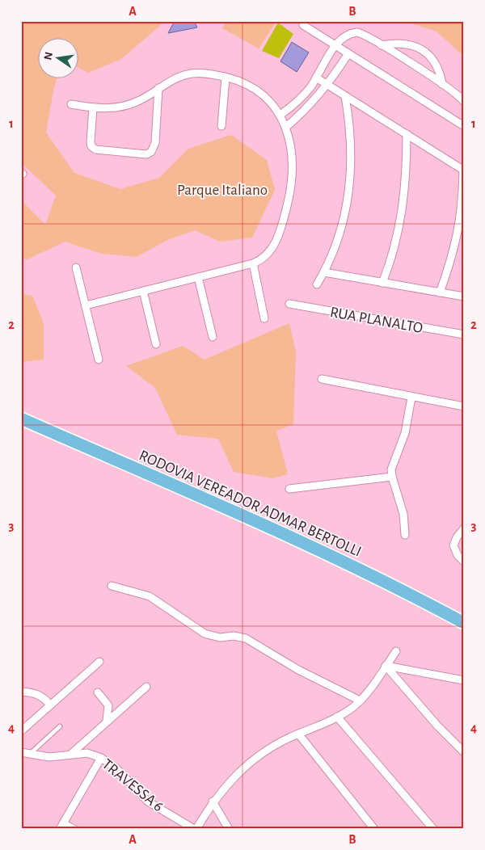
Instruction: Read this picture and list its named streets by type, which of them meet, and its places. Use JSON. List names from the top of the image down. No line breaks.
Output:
{"streets":{"highway":["RODOVIA VEREADOR ADMAR BERTOLLI"],"street":["RUA PLANALTO","TRAVESSA 6"]},"parks":["Parque Italiano"],"north":"left","grid":{"columns":["A","B"],"rows":["1","2","3","4"]}}
